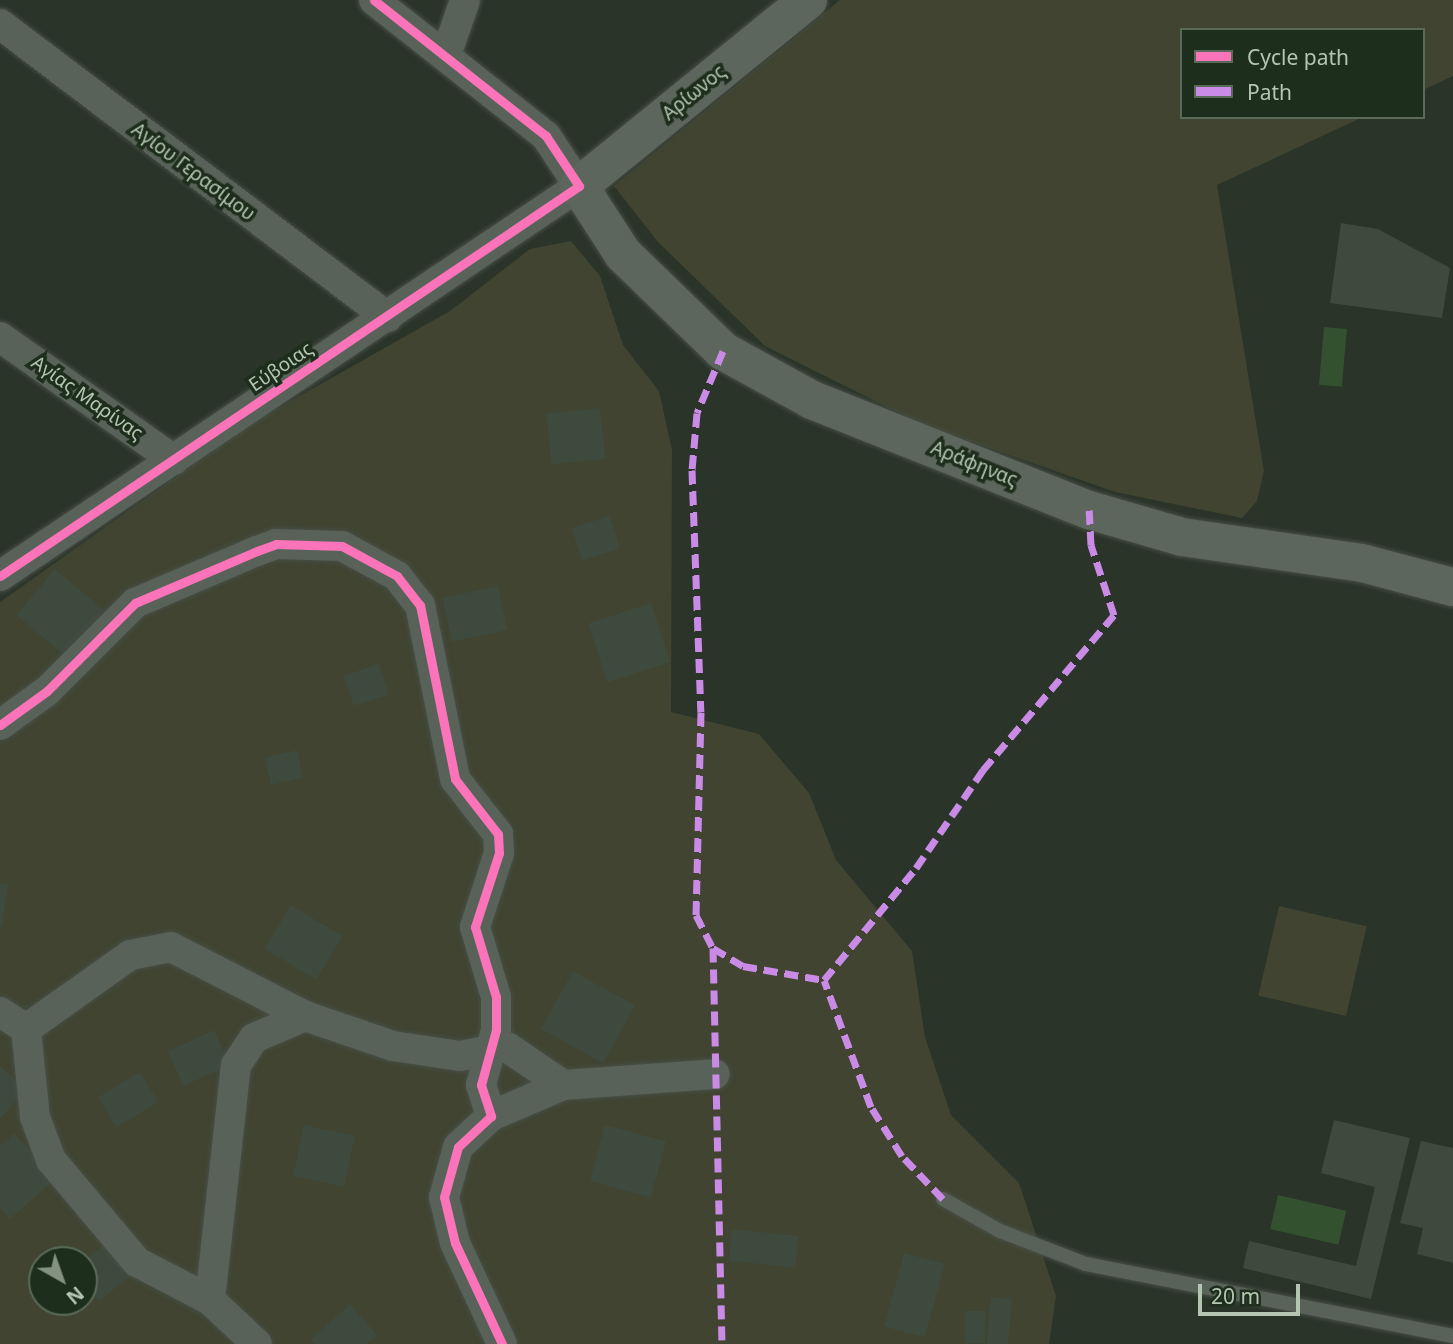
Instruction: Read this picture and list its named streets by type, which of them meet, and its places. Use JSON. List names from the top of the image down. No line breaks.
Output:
{"streets":{"main road":["Αρίωνος","Αράφηνας"],"street":["Αγίου Γερασίμου","Εύβοιας","Αγίας Μαρίνας"]},"crossings":[["Αρίωνος","Εύβοιας"],["Αρίωνος","Αράφηνας"],["Αγίου Γερασίμου","Εύβοιας"],["Εύβοιας","Αγίας Μαρίνας"],["Εύβοιας","Αράφηνας"]],"legend":["Cycle path","Path"],"scale_bar":"20 m","north":"bottom right"}
